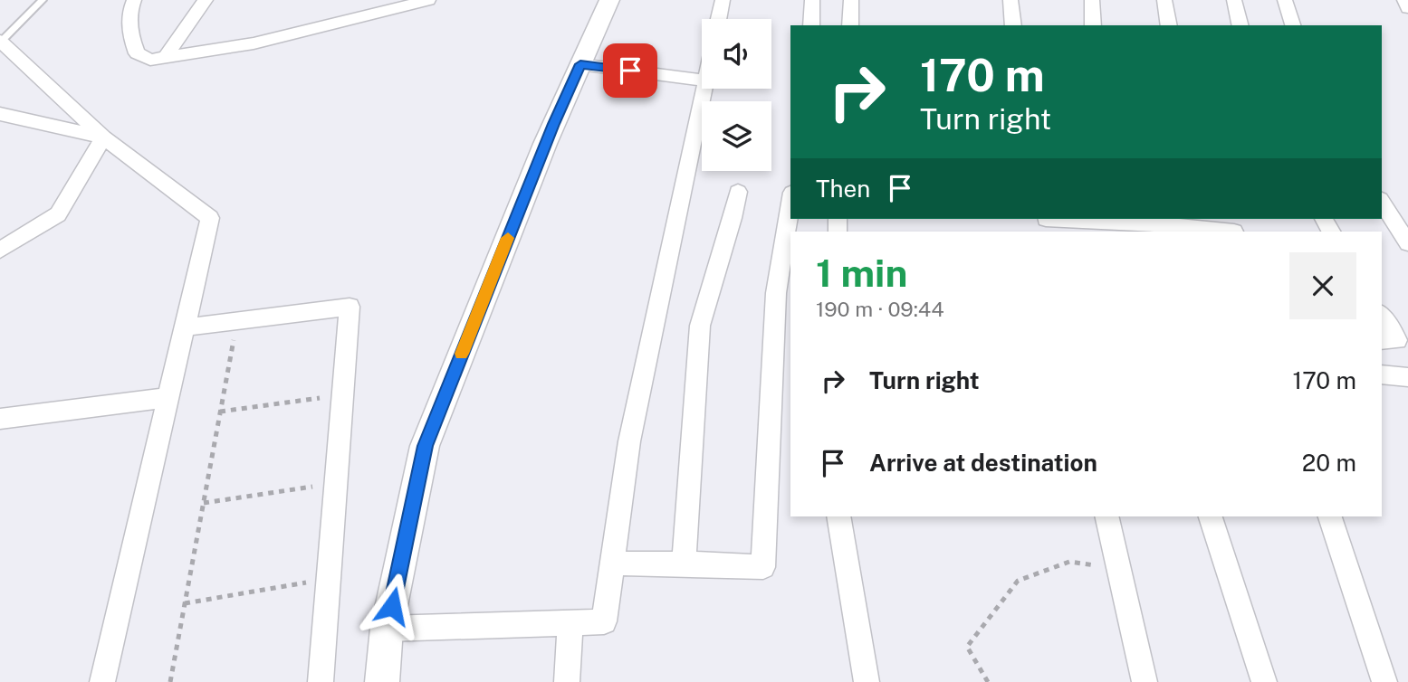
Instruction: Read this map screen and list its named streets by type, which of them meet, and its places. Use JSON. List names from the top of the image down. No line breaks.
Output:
{"page":{"turn":["170 m","Turn right"],"then":"Then","heading":["1 min","190 m · 09:44"],"list":[{"name":"Turn right","value":"170 m"},{"name":"Arrive at destination","value":"20 m"}]}}
